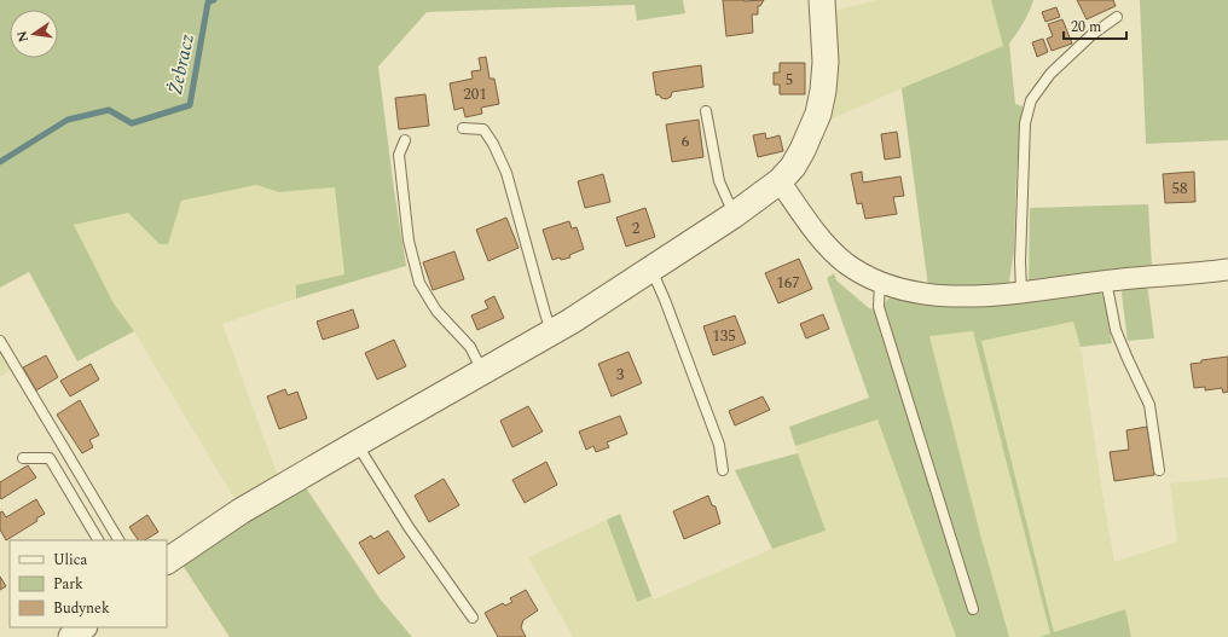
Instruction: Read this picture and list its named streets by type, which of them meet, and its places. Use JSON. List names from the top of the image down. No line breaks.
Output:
{"water":["Żebracz"],"house_numbers":["5","201","6","58","2","167","135","3"],"legend":["Ulica","Park","Budynek"],"scale_bar":"20 m","north":"left"}
